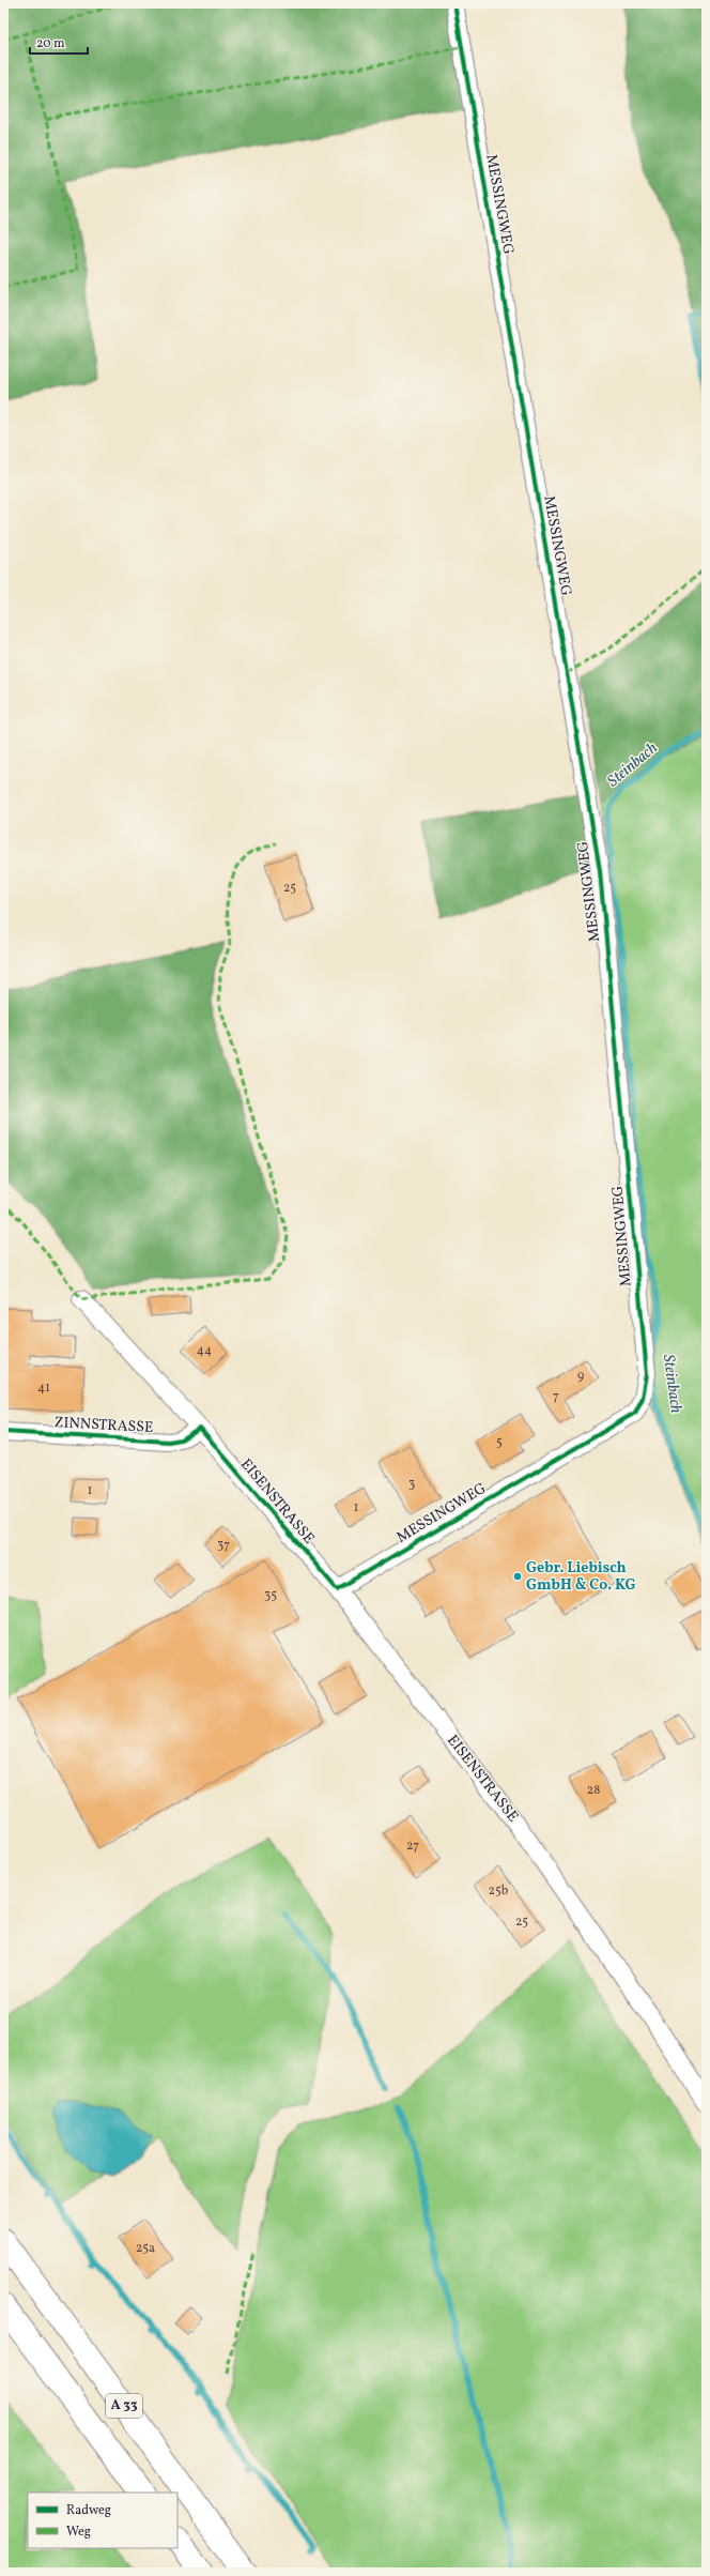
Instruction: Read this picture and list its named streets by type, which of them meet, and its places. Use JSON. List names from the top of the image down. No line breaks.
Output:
{"streets":{"highway":["A 33"],"street":["MESSINGWEG","ZINNSTRASSE","EISENSTRASSE"]},"crossings":[["MESSINGWEG","EISENSTRASSE"],["ZINNSTRASSE","EISENSTRASSE"]],"water":["Steinbach"],"places":["Gebr. Liebisch GmbH & Co. KG"],"house_numbers":["25","44","9","41","7","5","3","1","1","37","35","28","27","25b","25","25a"],"legend":["Radweg","Weg"],"scale_bar":"20 m"}
